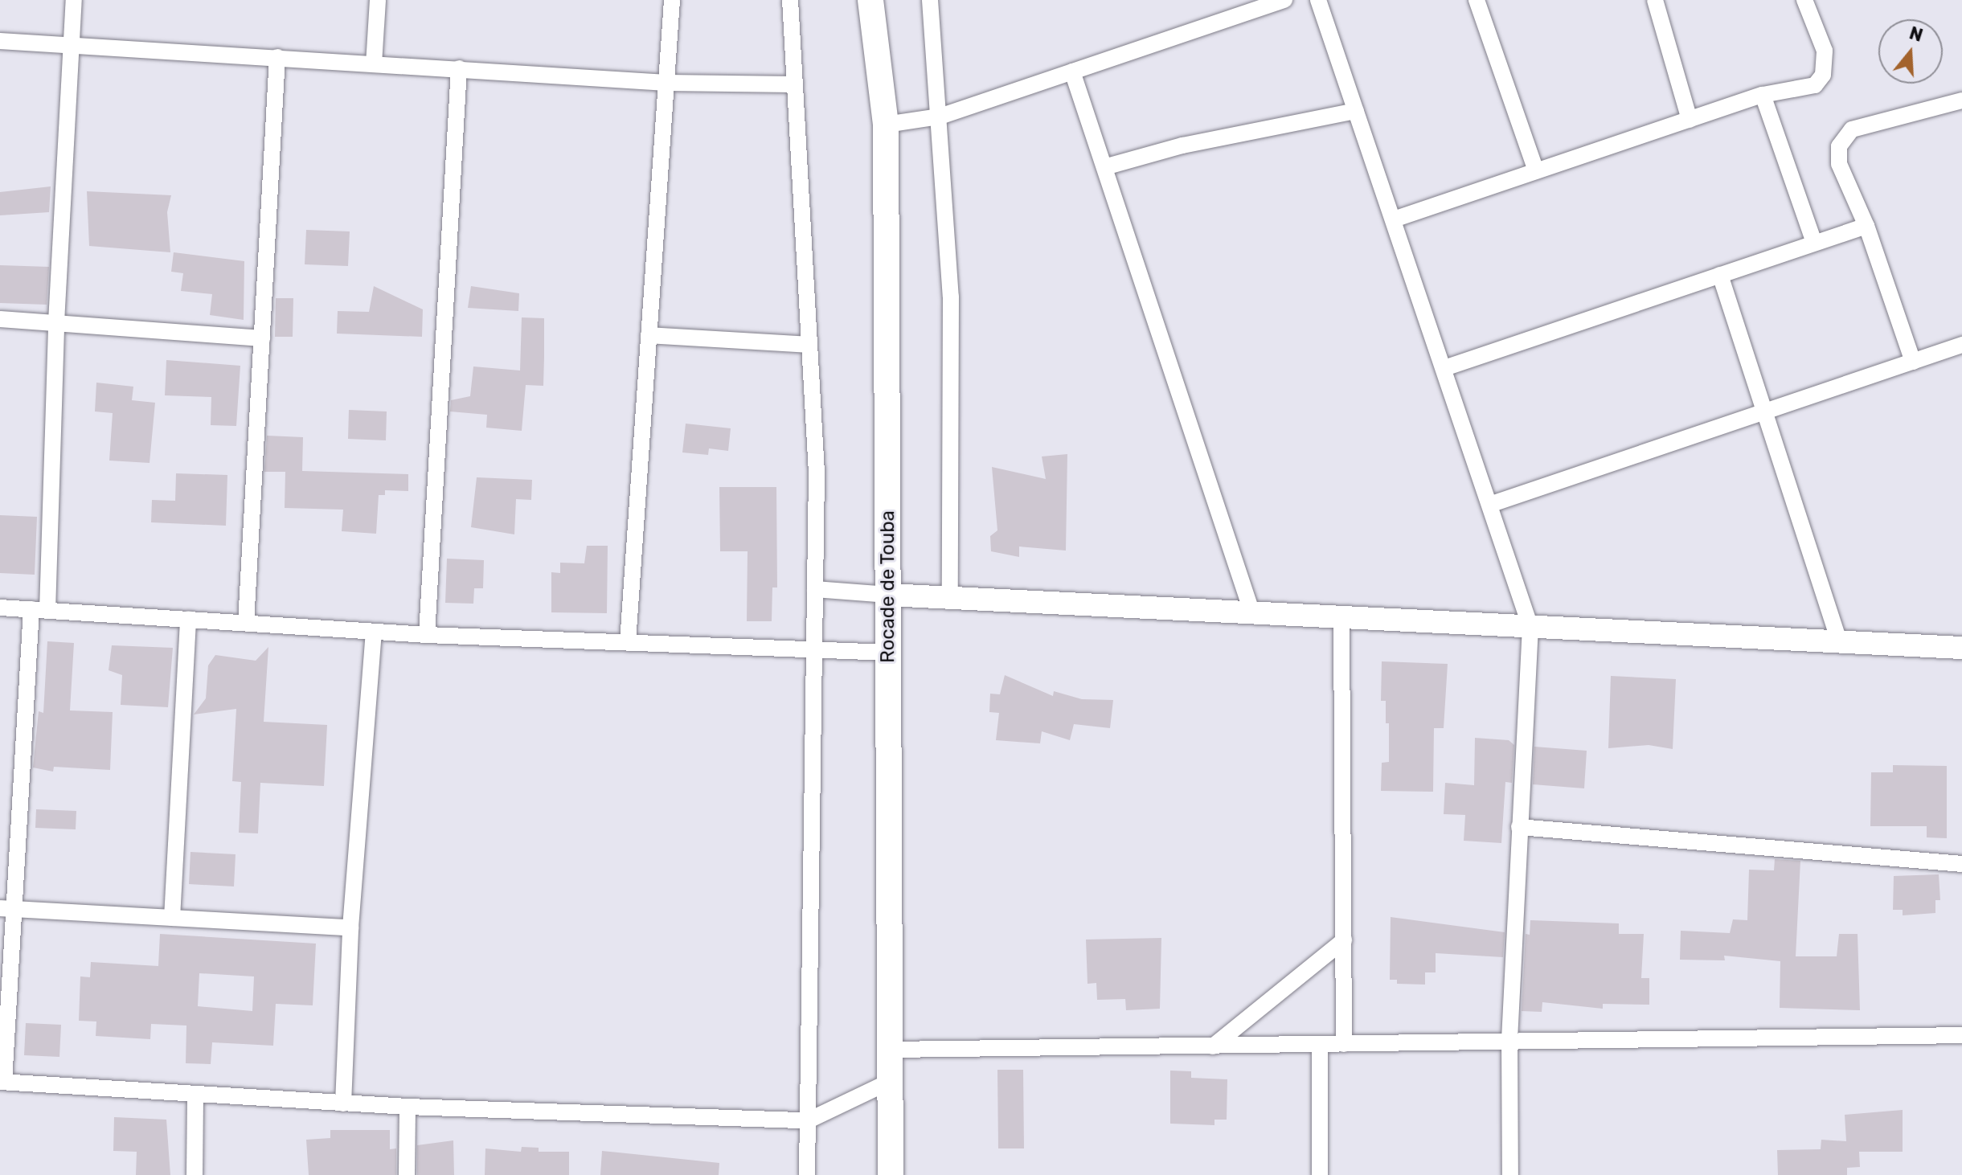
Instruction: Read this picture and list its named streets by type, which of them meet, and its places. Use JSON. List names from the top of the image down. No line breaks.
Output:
{"streets":{"main road":["Rocade de Touba"]},"north":"top"}
